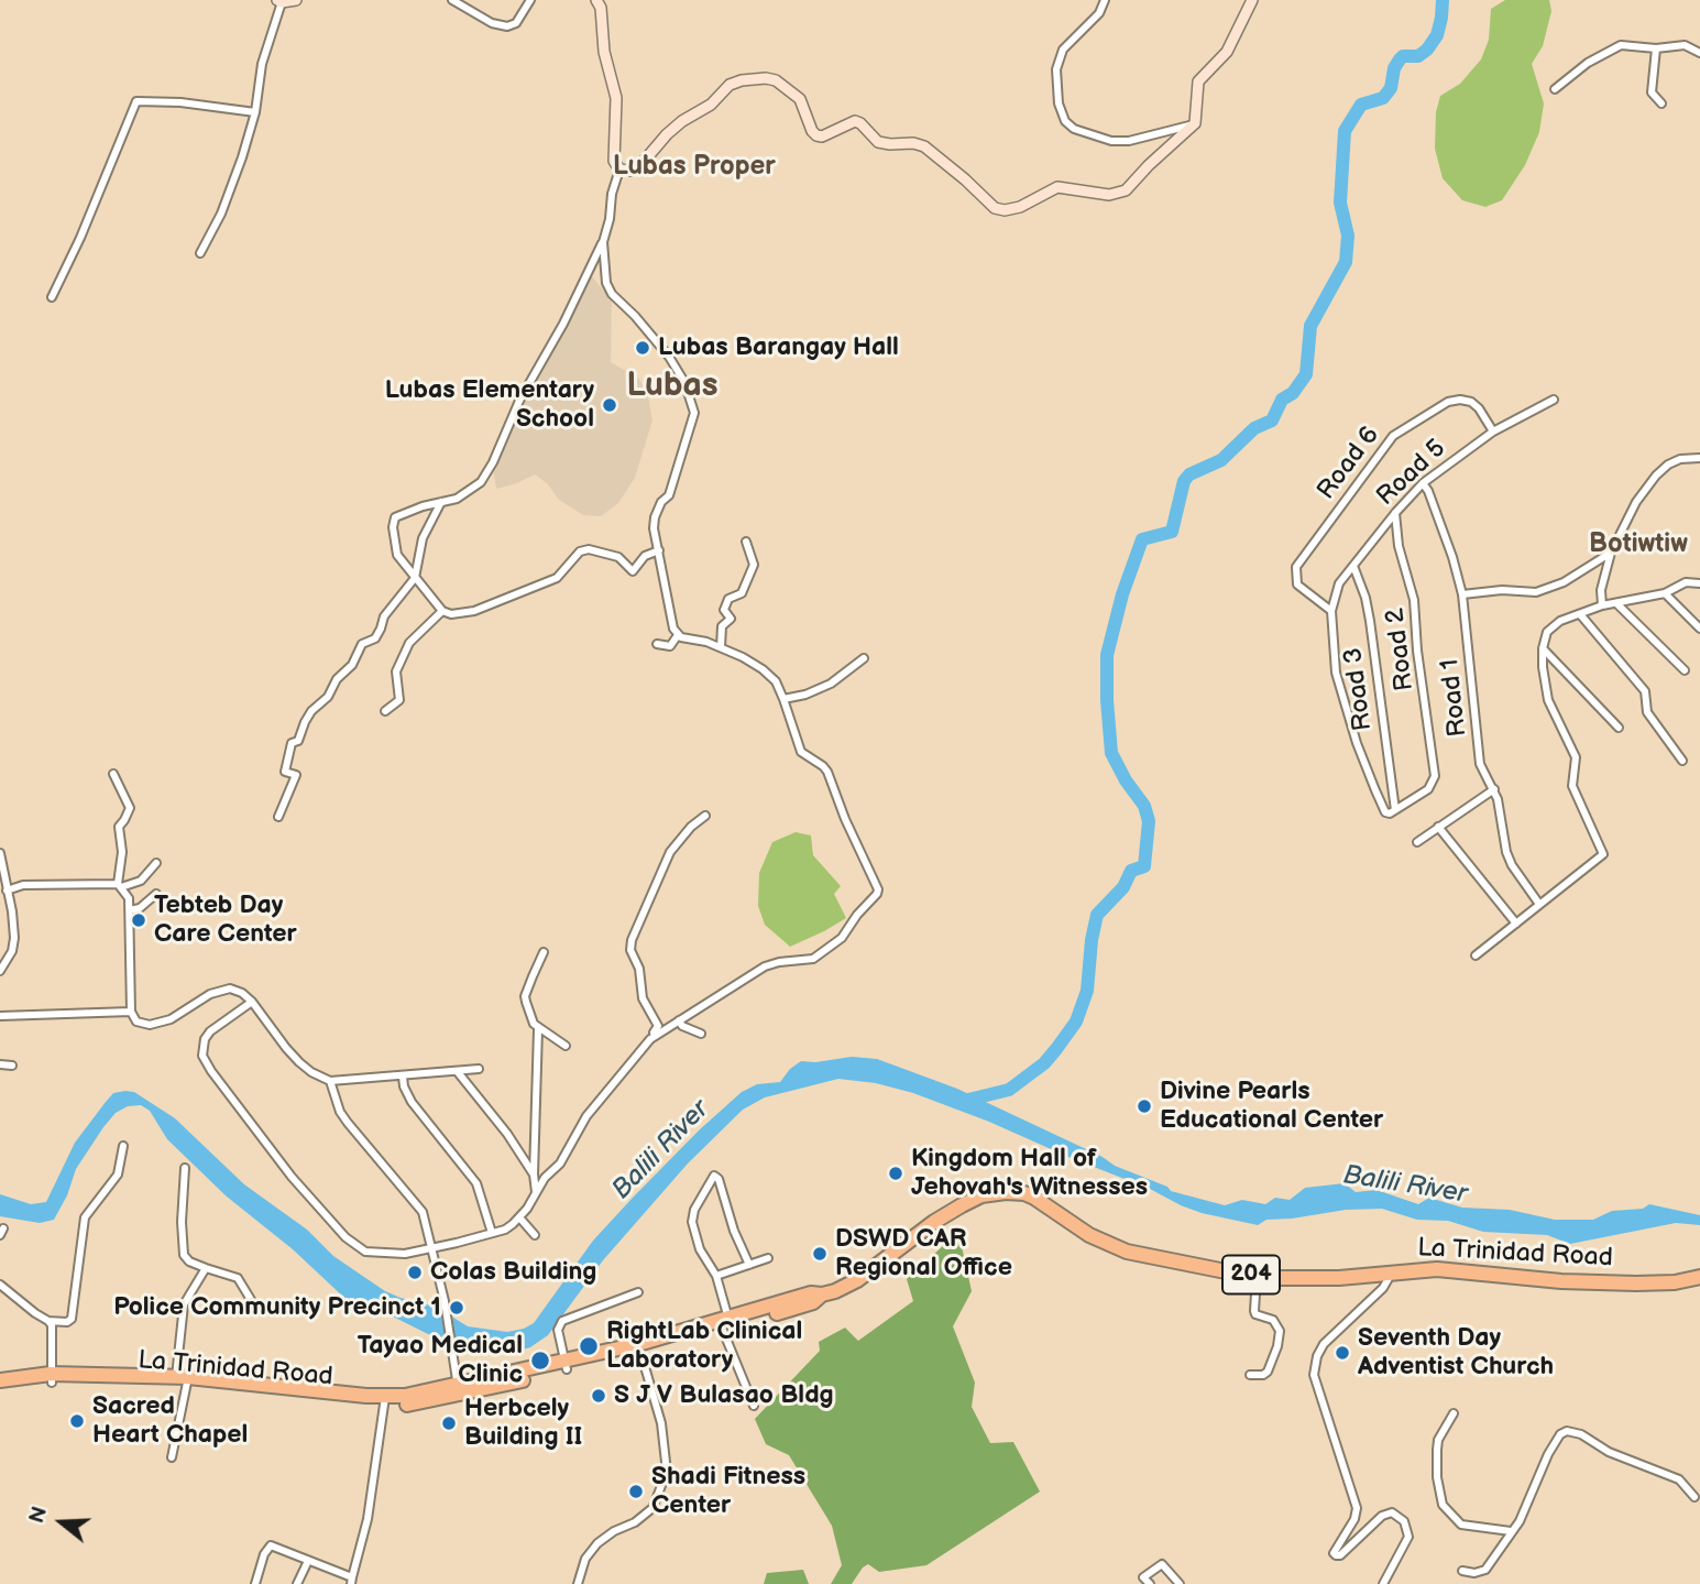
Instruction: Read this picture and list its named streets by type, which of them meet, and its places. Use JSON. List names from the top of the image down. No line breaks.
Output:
{"streets":{"highway":["La Trinidad Road","204"],"street":["Road 6","Road 5","Road 2","Road 3","Road 1"]},"crossings":[["Road 6","Road 5"],["Road 5","Road 2"],["Road 5","Road 3"],["Road 5","Road 1"],["Road 2","Road 3"]],"districts":["Lubas Proper","Lubas","Botiwtiw"],"water":["Balili River"],"places":["Lubas Barangay Hall","Lubas Elementary School","Tebteb Day Care Center","Divine Pearls Educational Center","Kingdom Hall of Jehovah's Witnesses","DSWD CAR Regional Office","Colas Building","Police Community Precinct 1","RightLab Clinical Laboratory","Seventh Day Adventist Church","Tayao Medical Clinic","S J V Bulasao Bldg","Sacred Heart Chapel","Herbcely Building II","Shadi Fitness Center"],"north":"left"}
